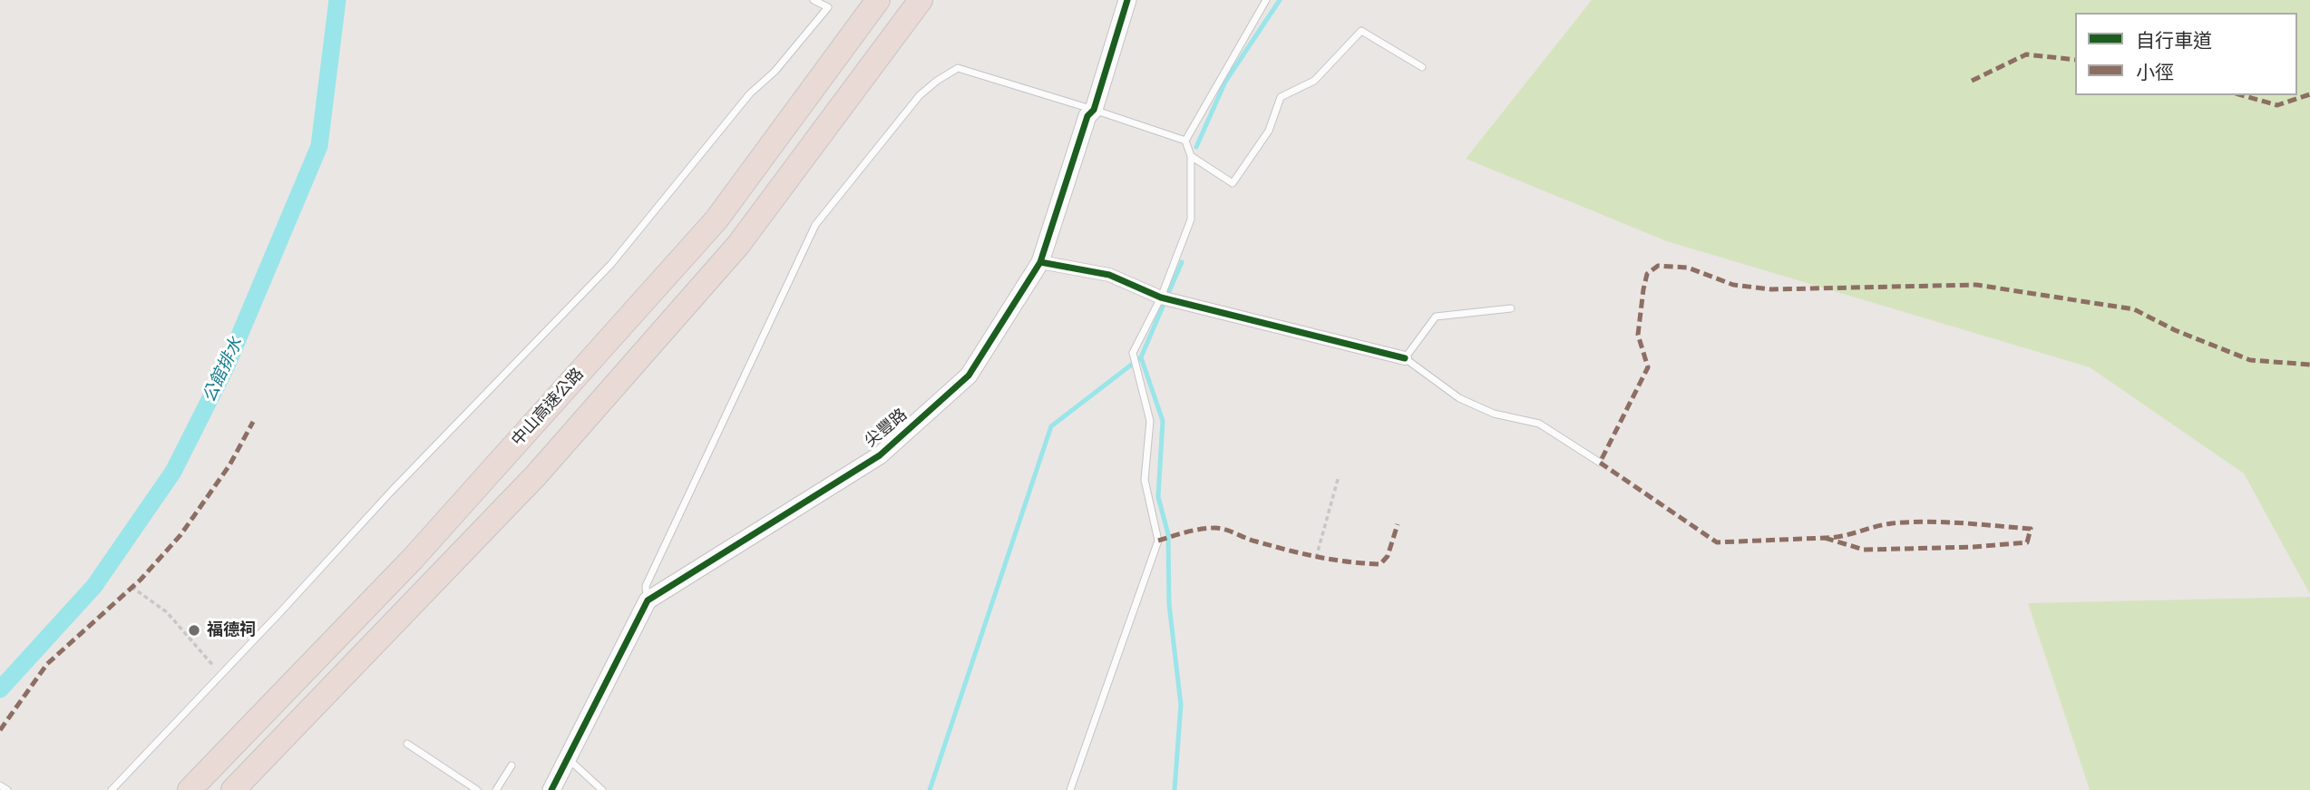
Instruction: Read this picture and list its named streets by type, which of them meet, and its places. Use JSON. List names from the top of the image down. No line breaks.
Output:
{"streets":{"highway":["中山高速公路"],"street":["尖豐路"]},"water":["公館排水"],"places":["福德祠"],"legend":["自行車道","小徑"]}
